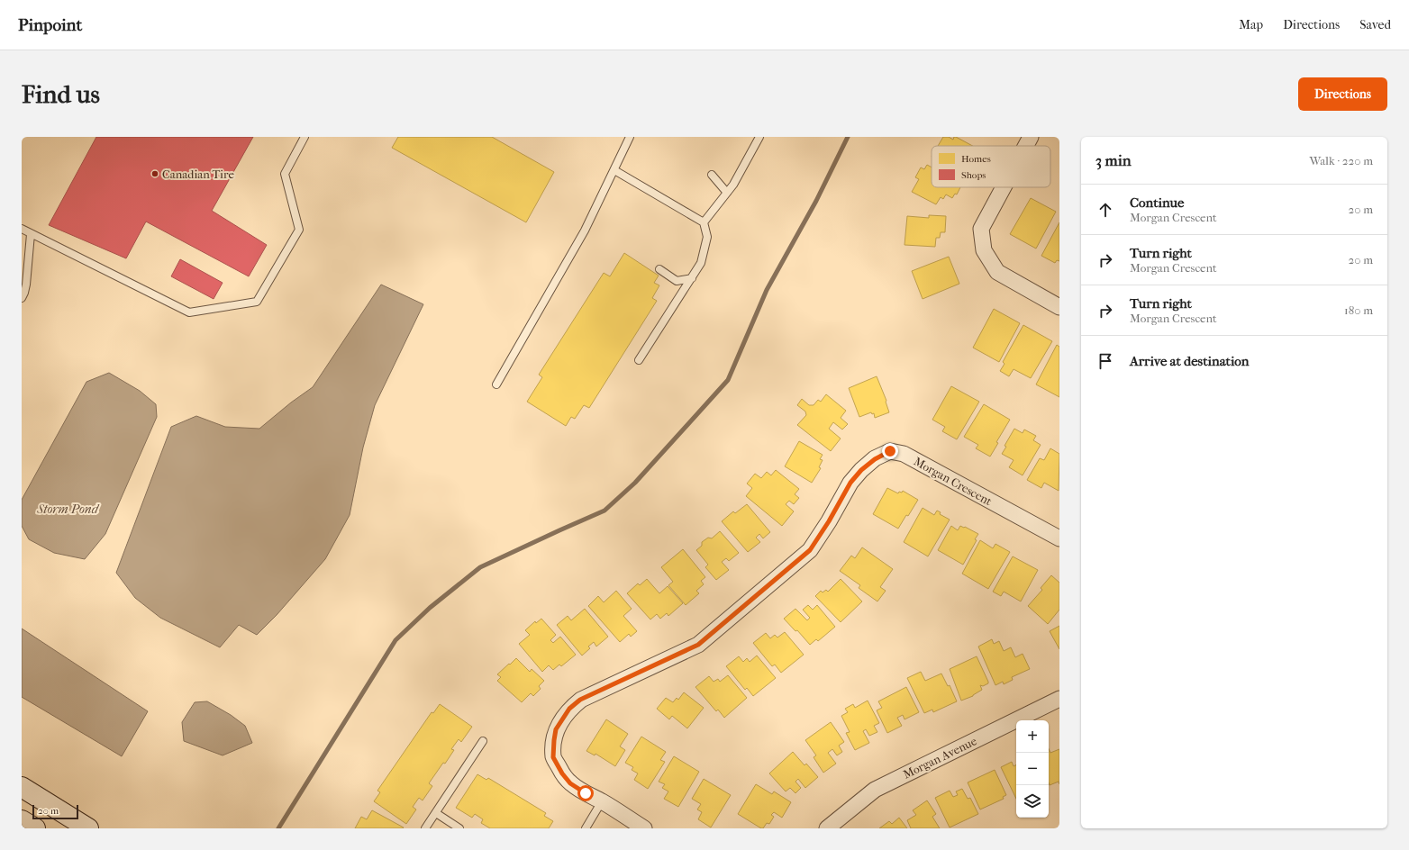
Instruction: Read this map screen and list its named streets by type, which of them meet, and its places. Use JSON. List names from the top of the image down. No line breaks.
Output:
{"streets":{"street":["Morgan Crescent","Morgan Avenue"]},"water":["Storm Pond"],"places":["Canadian Tire"],"legend":["Homes","Shops"],"scale_bar":"20 m","page":{"header":"Pinpoint","nav":["Map","Directions","Saved"],"buttons":"Directions","title":"Find us","heading":["3 min","Walk · 220 m"],"list":[["Continue","Morgan Crescent","20 m"],["Turn right","Morgan Crescent","20 m"],["Turn right","Morgan Crescent","180 m"],"Arrive at destination"],"map_buttons":["+","−"],"scale":"20 m"}}
